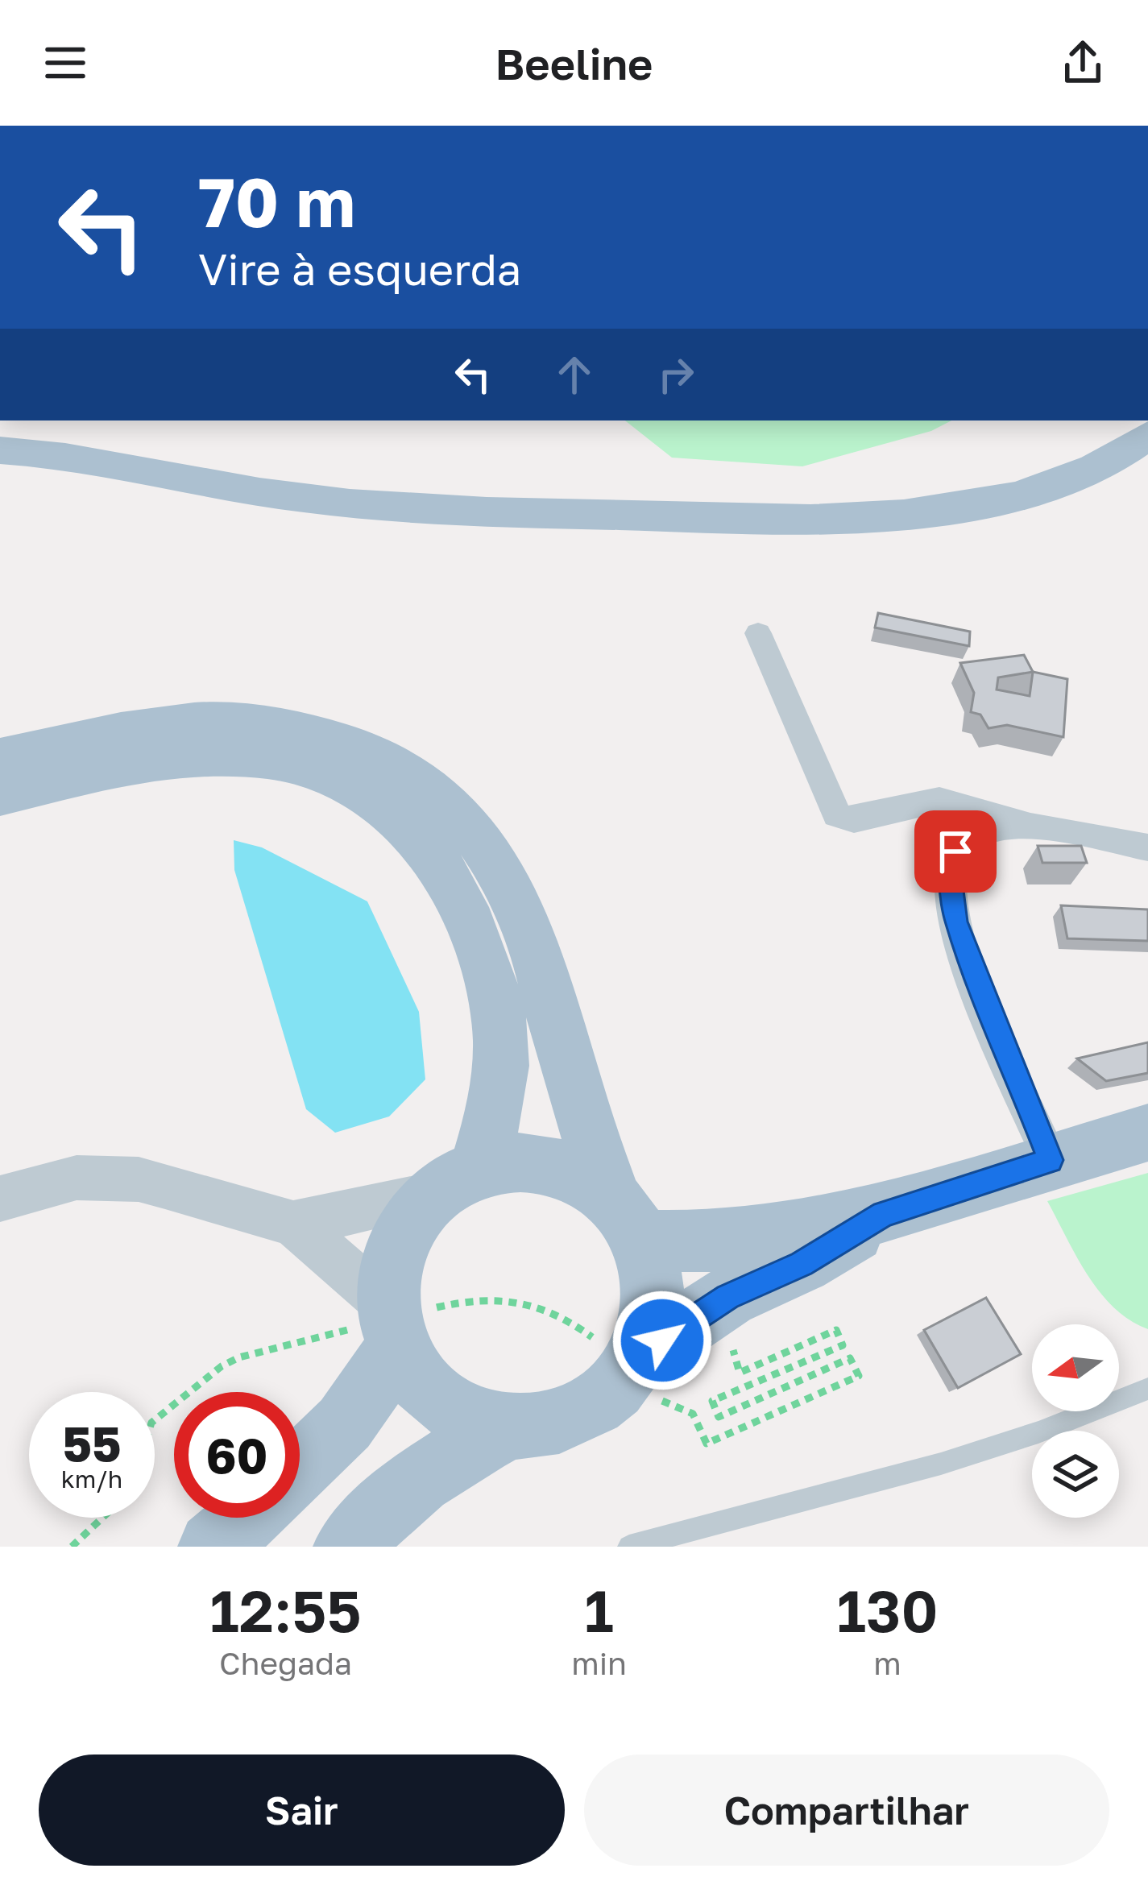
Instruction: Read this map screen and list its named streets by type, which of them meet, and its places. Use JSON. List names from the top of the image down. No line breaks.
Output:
{"north":"left","page":{"header":"Beeline","turn":["70 m","Vire à esquerda"],"speed":"55 km/h","limit":"60","eta":["12:55","Chegada","1","min","130","m"],"buttons":["Sair","Compartilhar"]}}
